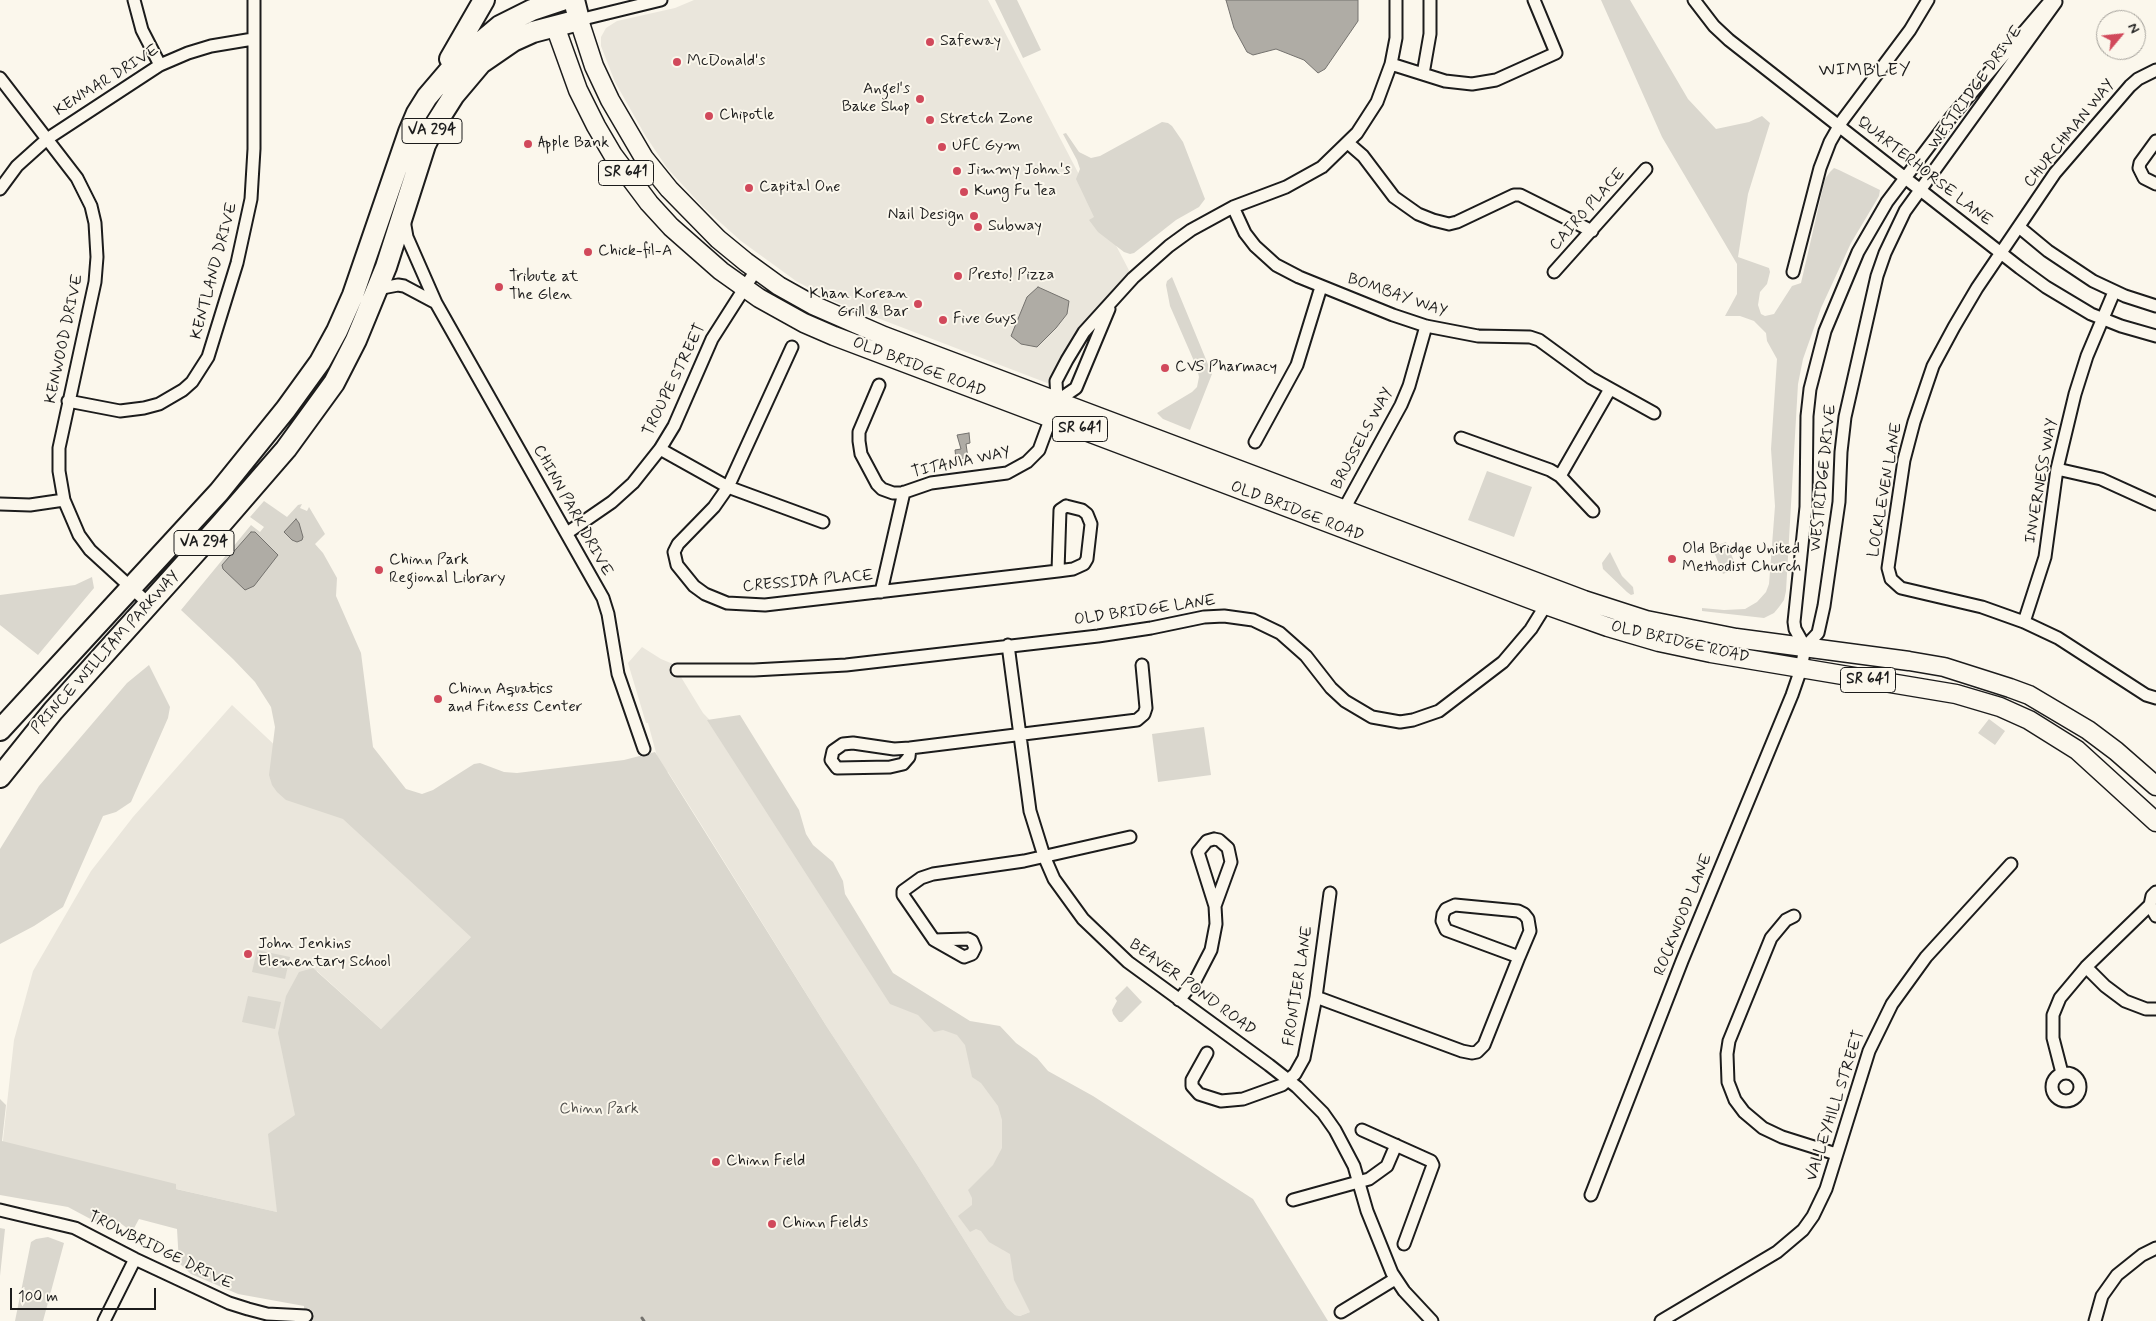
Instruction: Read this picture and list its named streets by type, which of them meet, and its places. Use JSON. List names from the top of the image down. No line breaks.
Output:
{"streets":{"highway":["VA 294","PRINCE WILLIAM PARKWAY"],"main road":["SR 641","OLD BRIDGE ROAD"],"street":["KENMAR DRIVE","WESTRIDGE DRIVE","CHURCHMAN WAY","QUARTERHORSE LANE","CAIRO PLACE","KENTLAND DRIVE","BOMBAY WAY","KENWOOD DRIVE","TROUPE STREET","BRUSSELS WAY","TITANIA WAY","INVERNESS WAY","LOCKLEVEN LANE","CHINN PARK DRIVE","CRESSIDA PLACE","OLD BRIDGE LANE","ROCKWOOD LANE","FRONTIER LANE","BEAVER POND ROAD","VALLEYHILL STREET","TROWBRIDGE DRIVE"]},"crossings":[["KENMAR DRIVE","KENTLAND DRIVE"],["KENMAR DRIVE","KENWOOD DRIVE"],["WESTRIDGE DRIVE","QUARTERHORSE LANE"],["WESTRIDGE DRIVE","OLD BRIDGE ROAD"],["WESTRIDGE DRIVE","ROCKWOOD LANE"],["VA 294","PRINCE WILLIAM PARKWAY"],["CHURCHMAN WAY","QUARTERHORSE LANE"],["CHURCHMAN WAY","LOCKLEVEN LANE"],["QUARTERHORSE LANE","INVERNESS WAY"],["QUARTERHORSE LANE","LOCKLEVEN LANE"],["KENTLAND DRIVE","KENWOOD DRIVE"],["BOMBAY WAY","BRUSSELS WAY"],["KENWOOD DRIVE","PRINCE WILLIAM PARKWAY"],["OLD BRIDGE ROAD","TROUPE STREET"],["OLD BRIDGE ROAD","BRUSSELS WAY"],["OLD BRIDGE ROAD","TITANIA WAY"],["OLD BRIDGE ROAD","OLD BRIDGE LANE"],["OLD BRIDGE ROAD","PRINCE WILLIAM PARKWAY"],["OLD BRIDGE ROAD","ROCKWOOD LANE"],["TROUPE STREET","CHINN PARK DRIVE"],["TITANIA WAY","CRESSIDA PLACE"],["INVERNESS WAY","LOCKLEVEN LANE"],["CHINN PARK DRIVE","PRINCE WILLIAM PARKWAY"],["OLD BRIDGE LANE","BEAVER POND ROAD"],["FRONTIER LANE","BEAVER POND ROAD"]],"districts":["WIMBLEY"],"parks":["Chinn Park"],"places":["Safeway","McDonald's","Angel's Bake Shop","Chipotle","Stretch Zone","Apple Bank","UFC Gym","Jimmy John's","Capital One","Kung Fu Tea","Nail Design","Subway","Chick-fil-A","Presto! Pizza","Tribute at The Glen","Khan Korean Grill & Bar","Five Guys","CVS Pharmacy","Old Bridge United Methodist Church","Chinn Park Regional Library","Chinn Aquatics and Fitness Center","John Jenkins Elementary School","Chinn Field","Chinn Fields"],"scale_bar":"100 m","north":"top right"}
